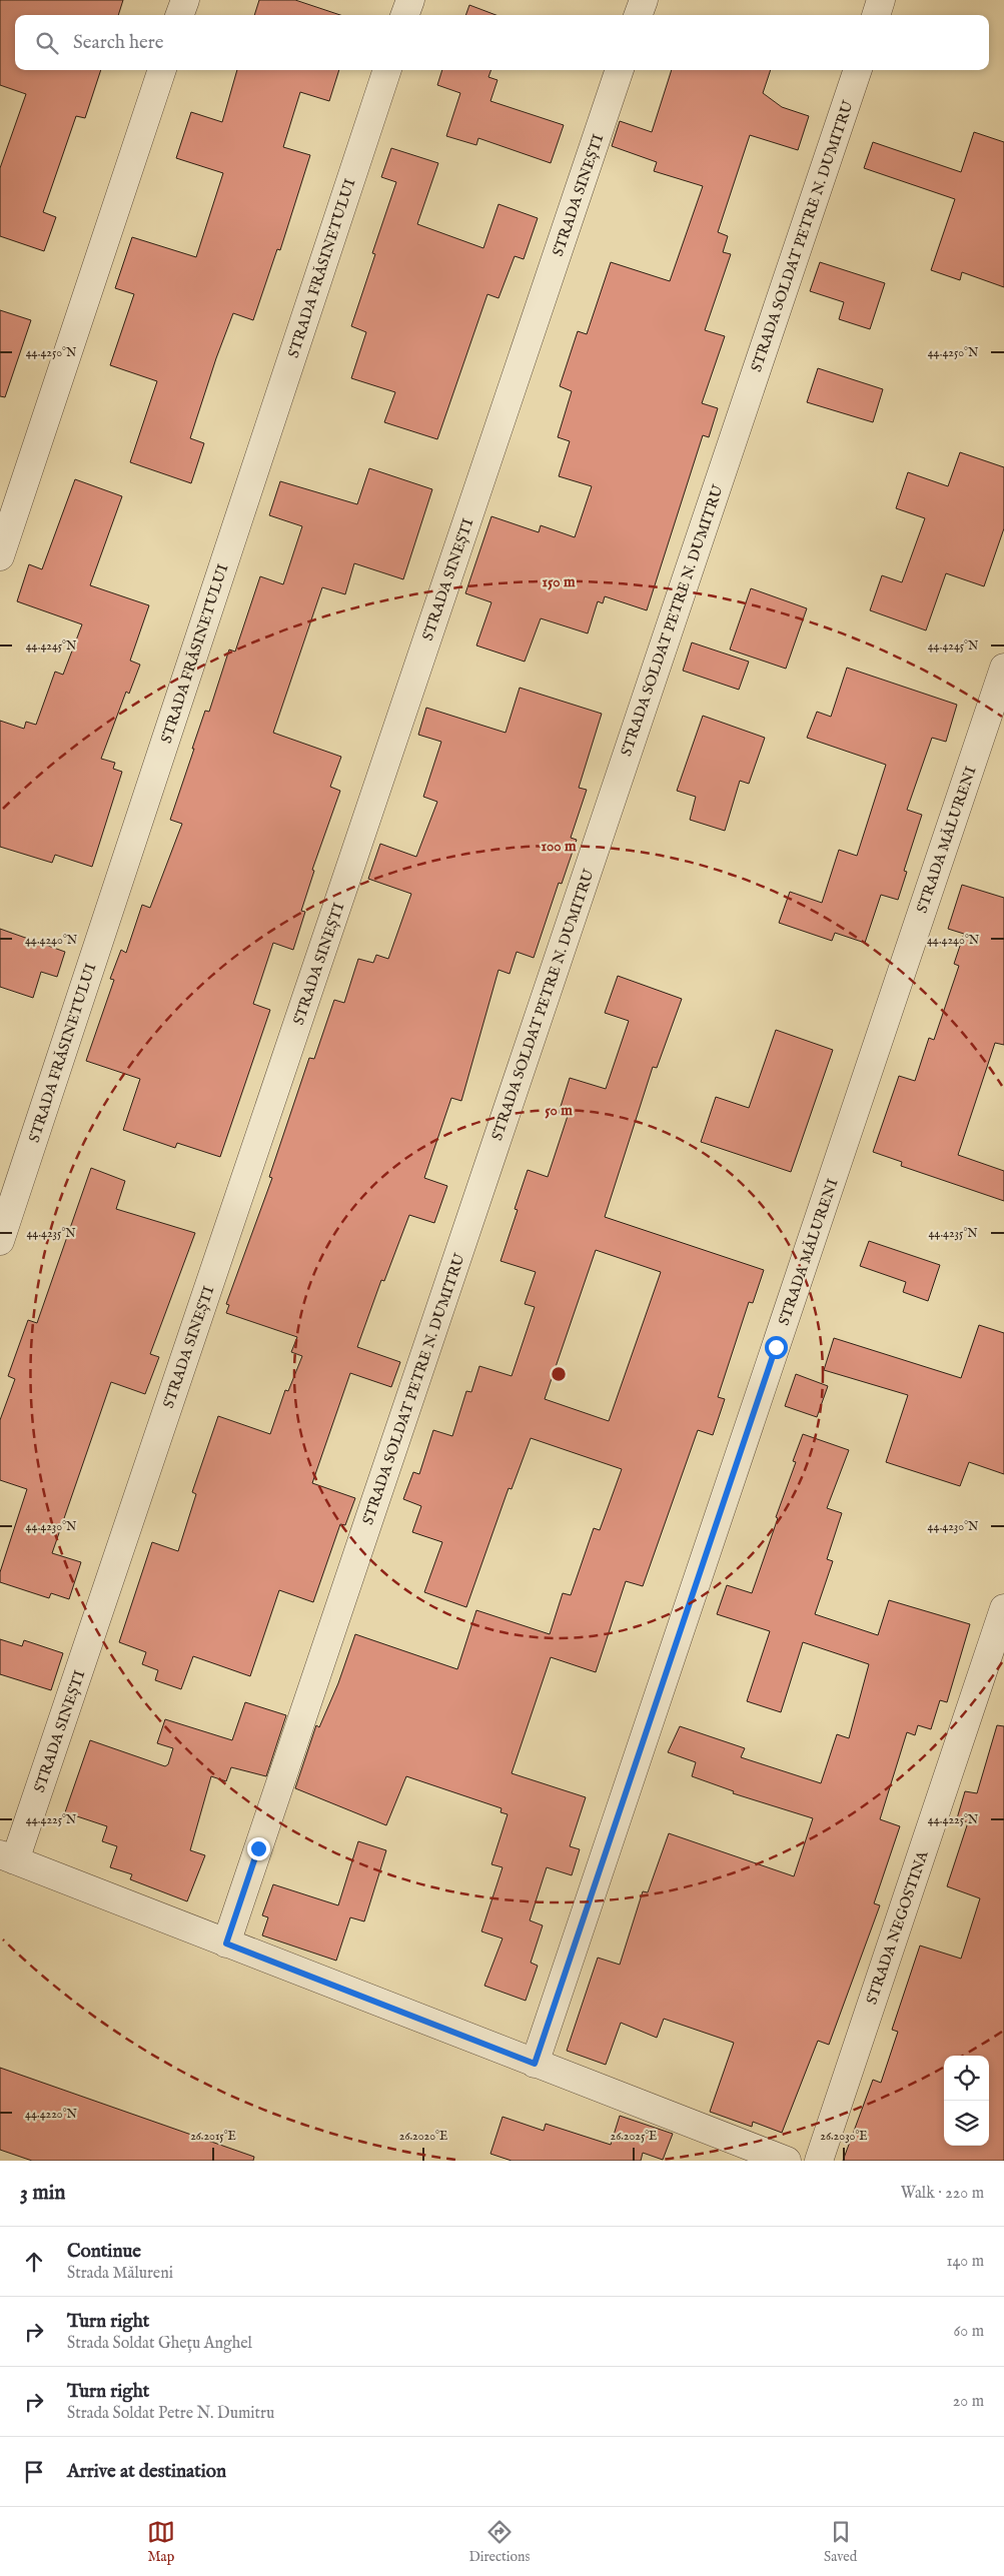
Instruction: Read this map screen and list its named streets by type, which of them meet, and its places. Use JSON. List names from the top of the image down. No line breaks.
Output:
{"streets":{"street":["STRADA SINEȘTI","STRADA SOLDAT PETRE N. DUMITRU","STRADA FRĂSINETULUI","STRADA MĂLURENI","STRADA NEGOSTINA"]},"page":{"search":"Search here","heading":["3 min","Walk · 220 m"],"list":[["Continue","Strada Mălureni","140 m"],["Turn right","Strada Soldat Ghețu Anghel","60 m"],["Turn right","Strada Soldat Petre N. Dumitru","20 m"],"Arrive at destination"],"nav":["Map","Directions","Saved"]},"coordinates":["44.4250°N","44.4245°N","44.4240°N","44.4235°N","44.4230°N","44.4225°N","44.4220°N","26.2015°E","26.2020°E","26.2025°E","26.2030°E"],"rings":["150 m","100 m","50 m"]}
